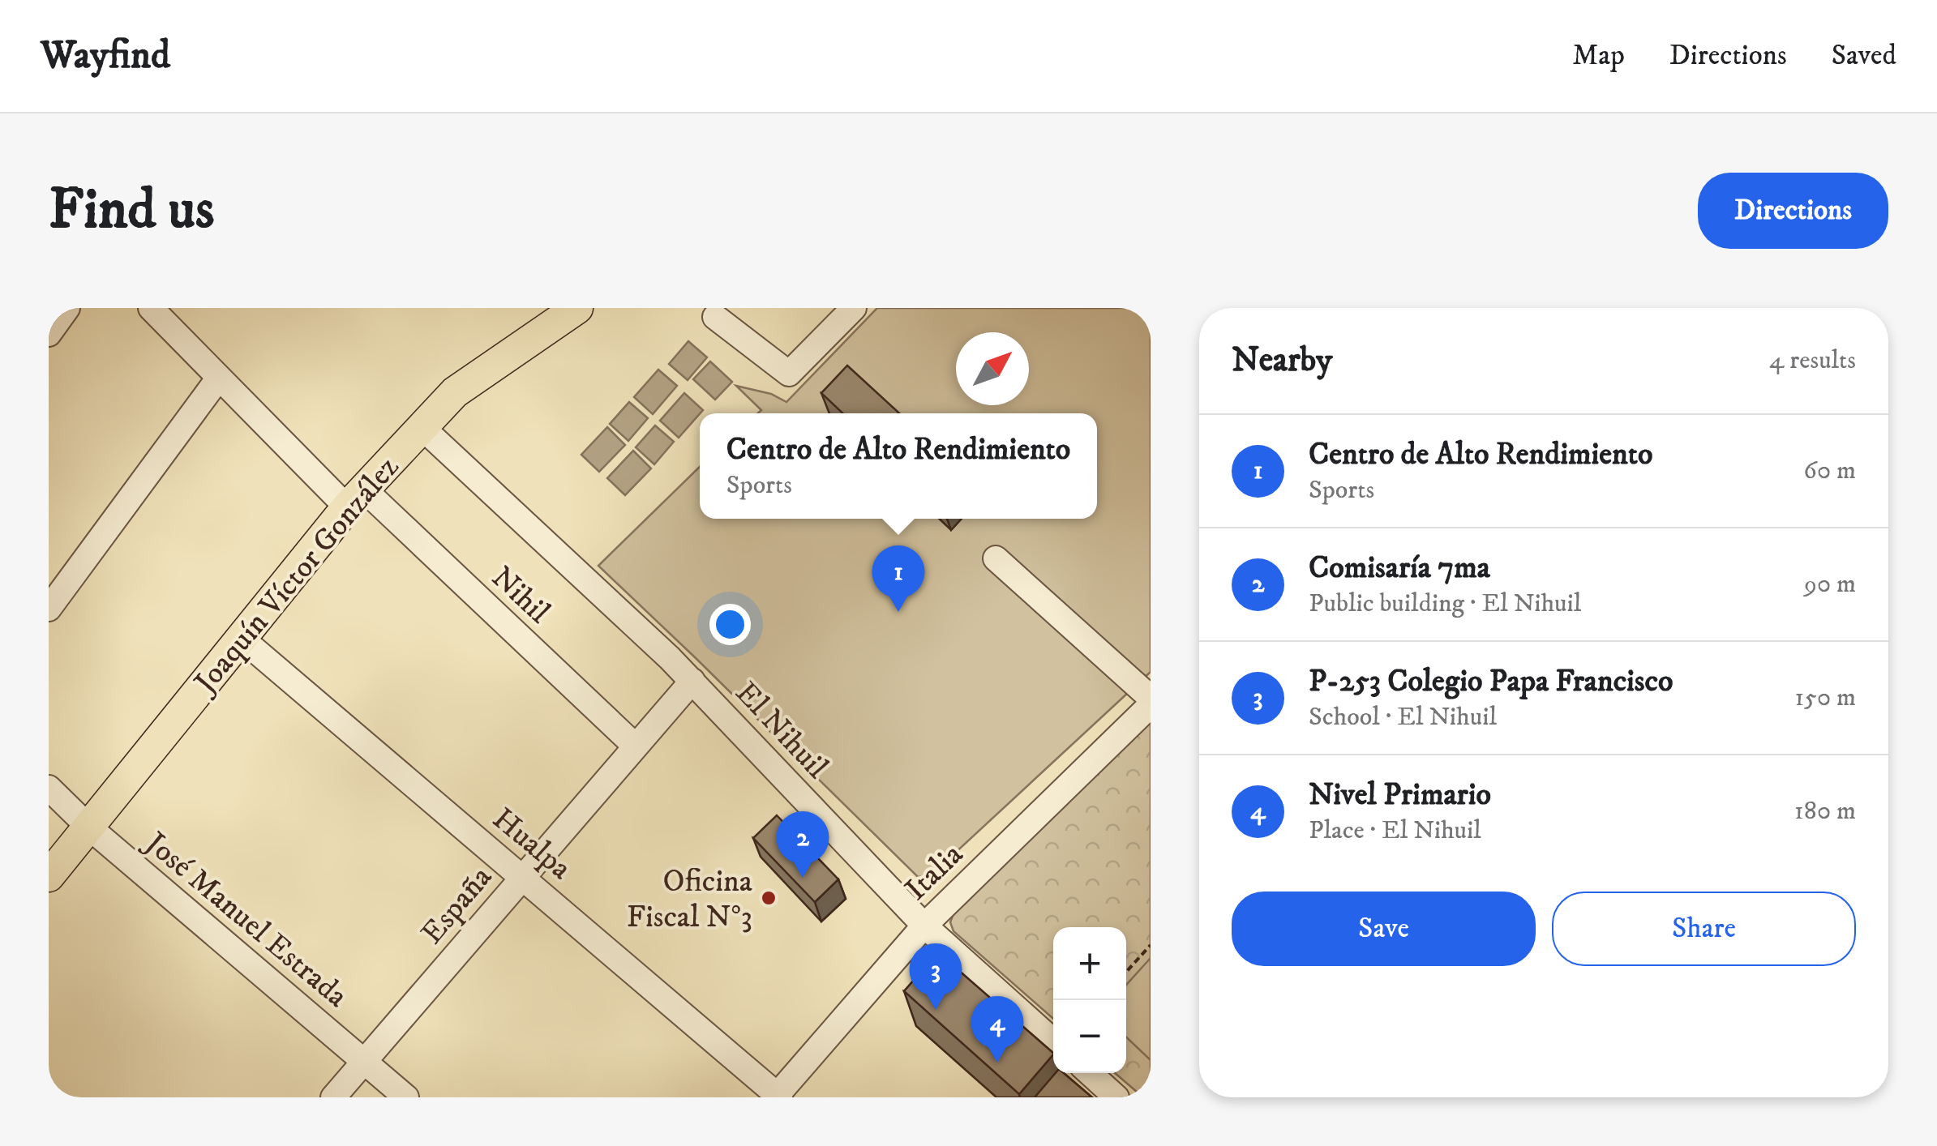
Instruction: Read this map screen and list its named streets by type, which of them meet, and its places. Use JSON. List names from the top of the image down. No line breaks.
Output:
{"streets":{"main road":["Joaquín Víctor González"],"street":["Nihil","El Nihuil","Hualpa","Italia","España","José Manuel Estrada"]},"crossings":[["Joaquín Víctor González","Nihil"],["Joaquín Víctor González","El Nihuil"],["Joaquín Víctor González","Hualpa"],["Joaquín Víctor González","José Manuel Estrada"],["Nihil","España"],["El Nihuil","Italia"],["El Nihuil","España"],["Hualpa","Italia"],["Hualpa","España"],["España","José Manuel Estrada"]],"places":["Oficina Fiscal N°3"],"north":"top right","page":{"header":"Wayfind","nav":["Map","Directions","Saved"],"buttons":["Directions",["Save","Share"]],"title":"Find us","heading":["Nearby","4 results"],"popup":["Centro de Alto Rendimiento","Sports"],"list":[{"mark":"1","name":"Centro de Alto Rendimiento","note":"Sports","value":"60 m"},{"mark":"2","name":"Comisaría 7ma","note":"Public building · El Nihuil","value":"90 m"},{"mark":"3","name":"P-253 Colegio Papa Francisco","note":"School · El Nihuil","value":"150 m"},{"mark":"4","name":"Nivel Primario","note":"Place · El Nihuil","value":"180 m"}],"pins":["1","2","3","4"],"map_buttons":["+","−"]}}
